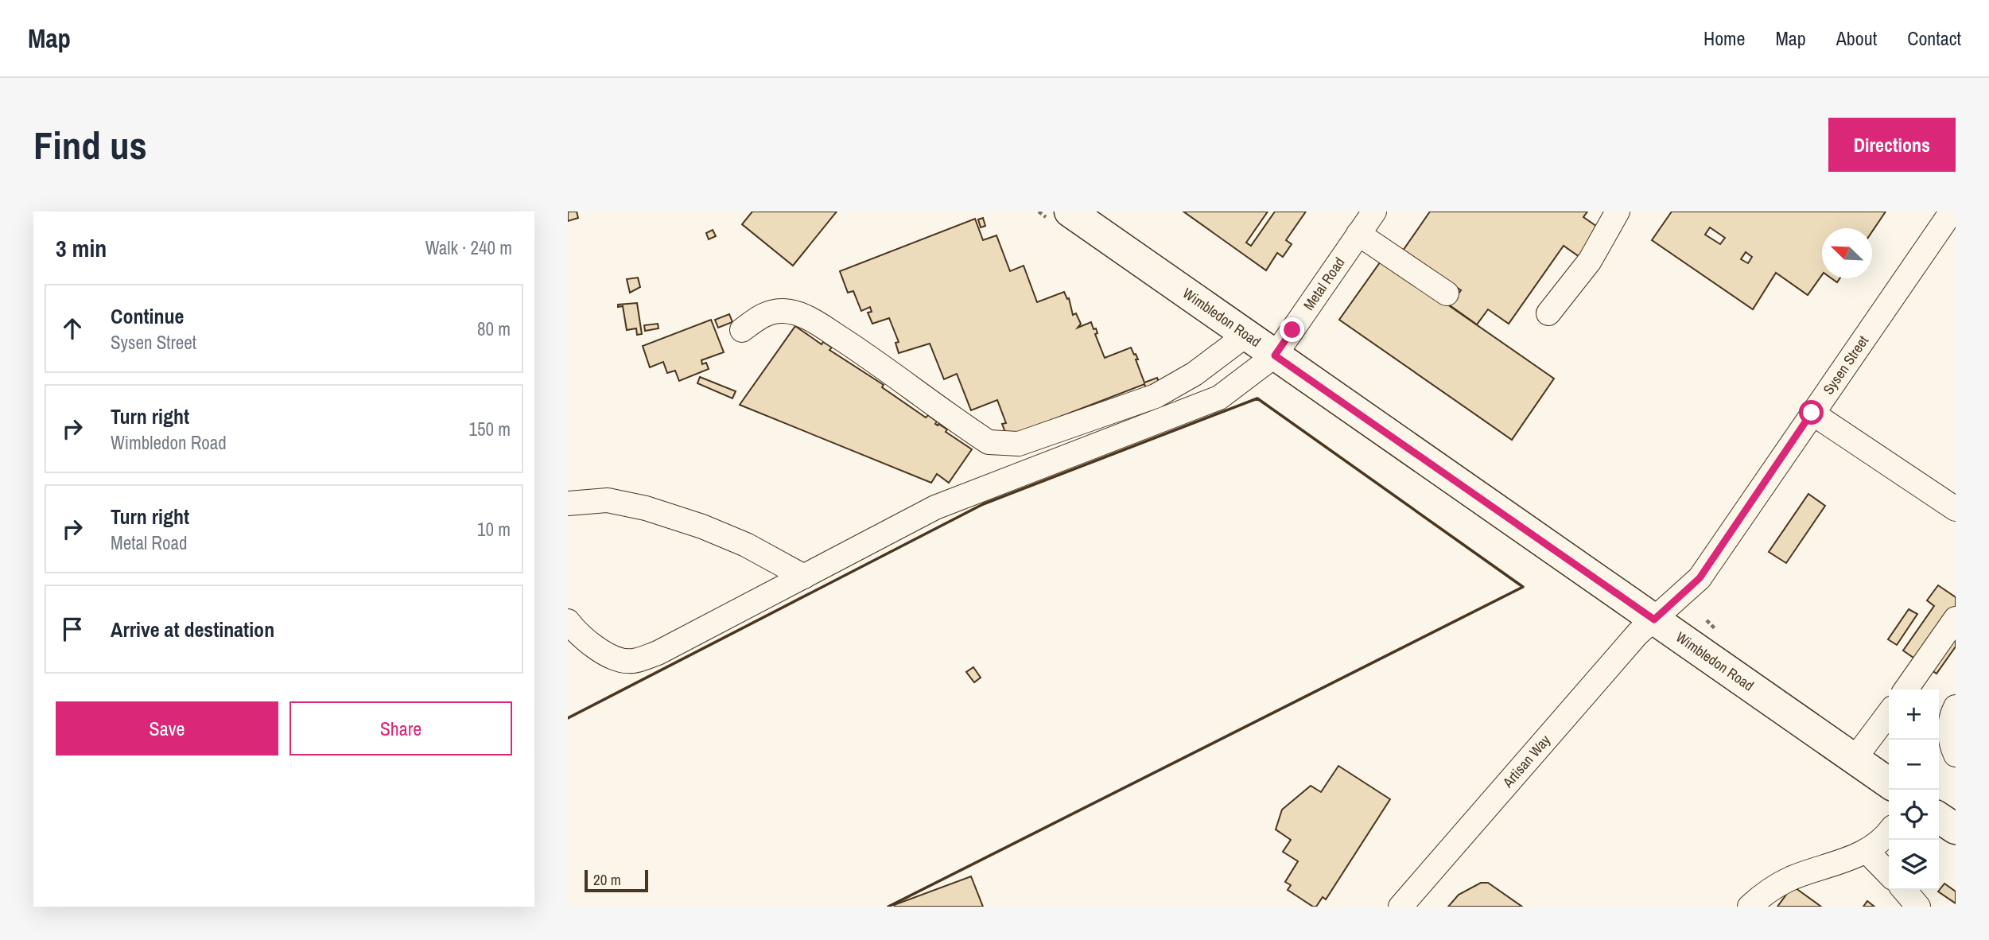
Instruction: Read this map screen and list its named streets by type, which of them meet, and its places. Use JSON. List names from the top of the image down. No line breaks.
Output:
{"streets":{"main road":["Wimbledon Road"],"street":["Metal Road","Sysen Street","Artisan Way"]},"crossings":[["Metal Road","Wimbledon Road"],["Wimbledon Road","Sysen Street"],["Wimbledon Road","Artisan Way"],["Sysen Street","Artisan Way"]],"scale_bar":"20 m","north":"top left","page":{"header":"Map","nav":["Home","Map","About","Contact"],"buttons":["Directions",["Save","Share"]],"title":"Find us","heading":["3 min","Walk · 240 m"],"list":[["Continue","Sysen Street","80 m"],["Turn right","Wimbledon Road","150 m"],["Turn right","Metal Road","10 m"],"Arrive at destination"],"map_buttons":["+","−"],"scale":"20 m"}}
